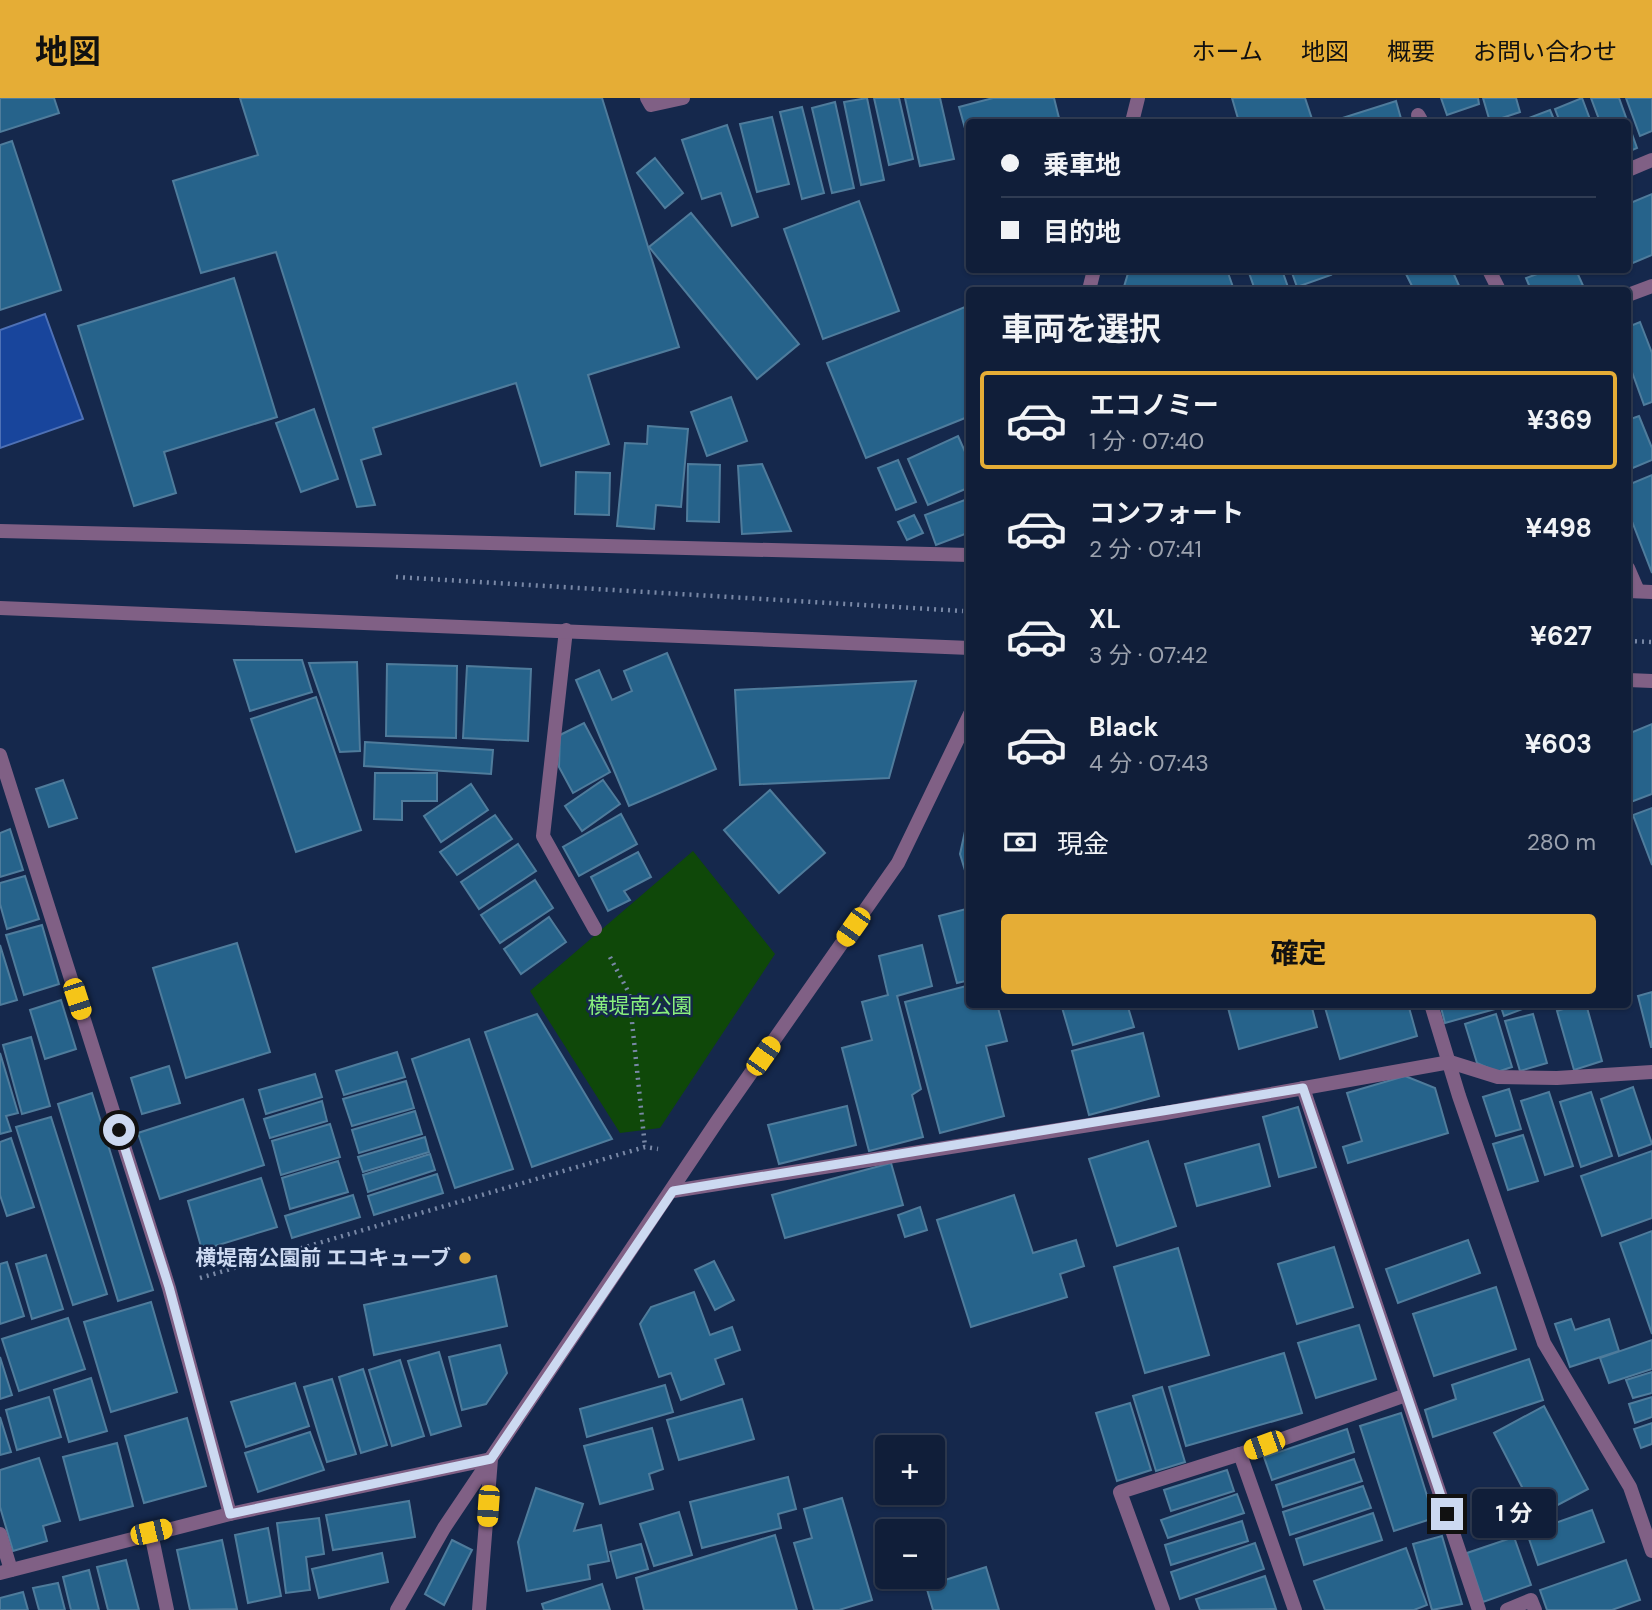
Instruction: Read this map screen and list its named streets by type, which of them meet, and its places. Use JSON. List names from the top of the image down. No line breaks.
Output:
{"parks":["横堤南公園"],"places":["横堤南公園前 エコキューブ"],"page":{"header":"地図","nav":["ホーム","地図","概要","お問い合わせ"],"banner":["乗車地","目的地"],"heading":"車両を選択","list":[{"name":"エコノミー","note":"1 分 · 07:40","value":"¥369"},{"name":"コンフォート","note":"2 分 · 07:41","value":"¥498"},{"name":"XL","note":"3 分 · 07:42","value":"¥627"},{"name":"Black","note":"4 分 · 07:43","value":"¥603"}],"pay":["現金","280 m"],"buttons":"確定","map_buttons":["+","−"],"bubble":"1 分"}}
